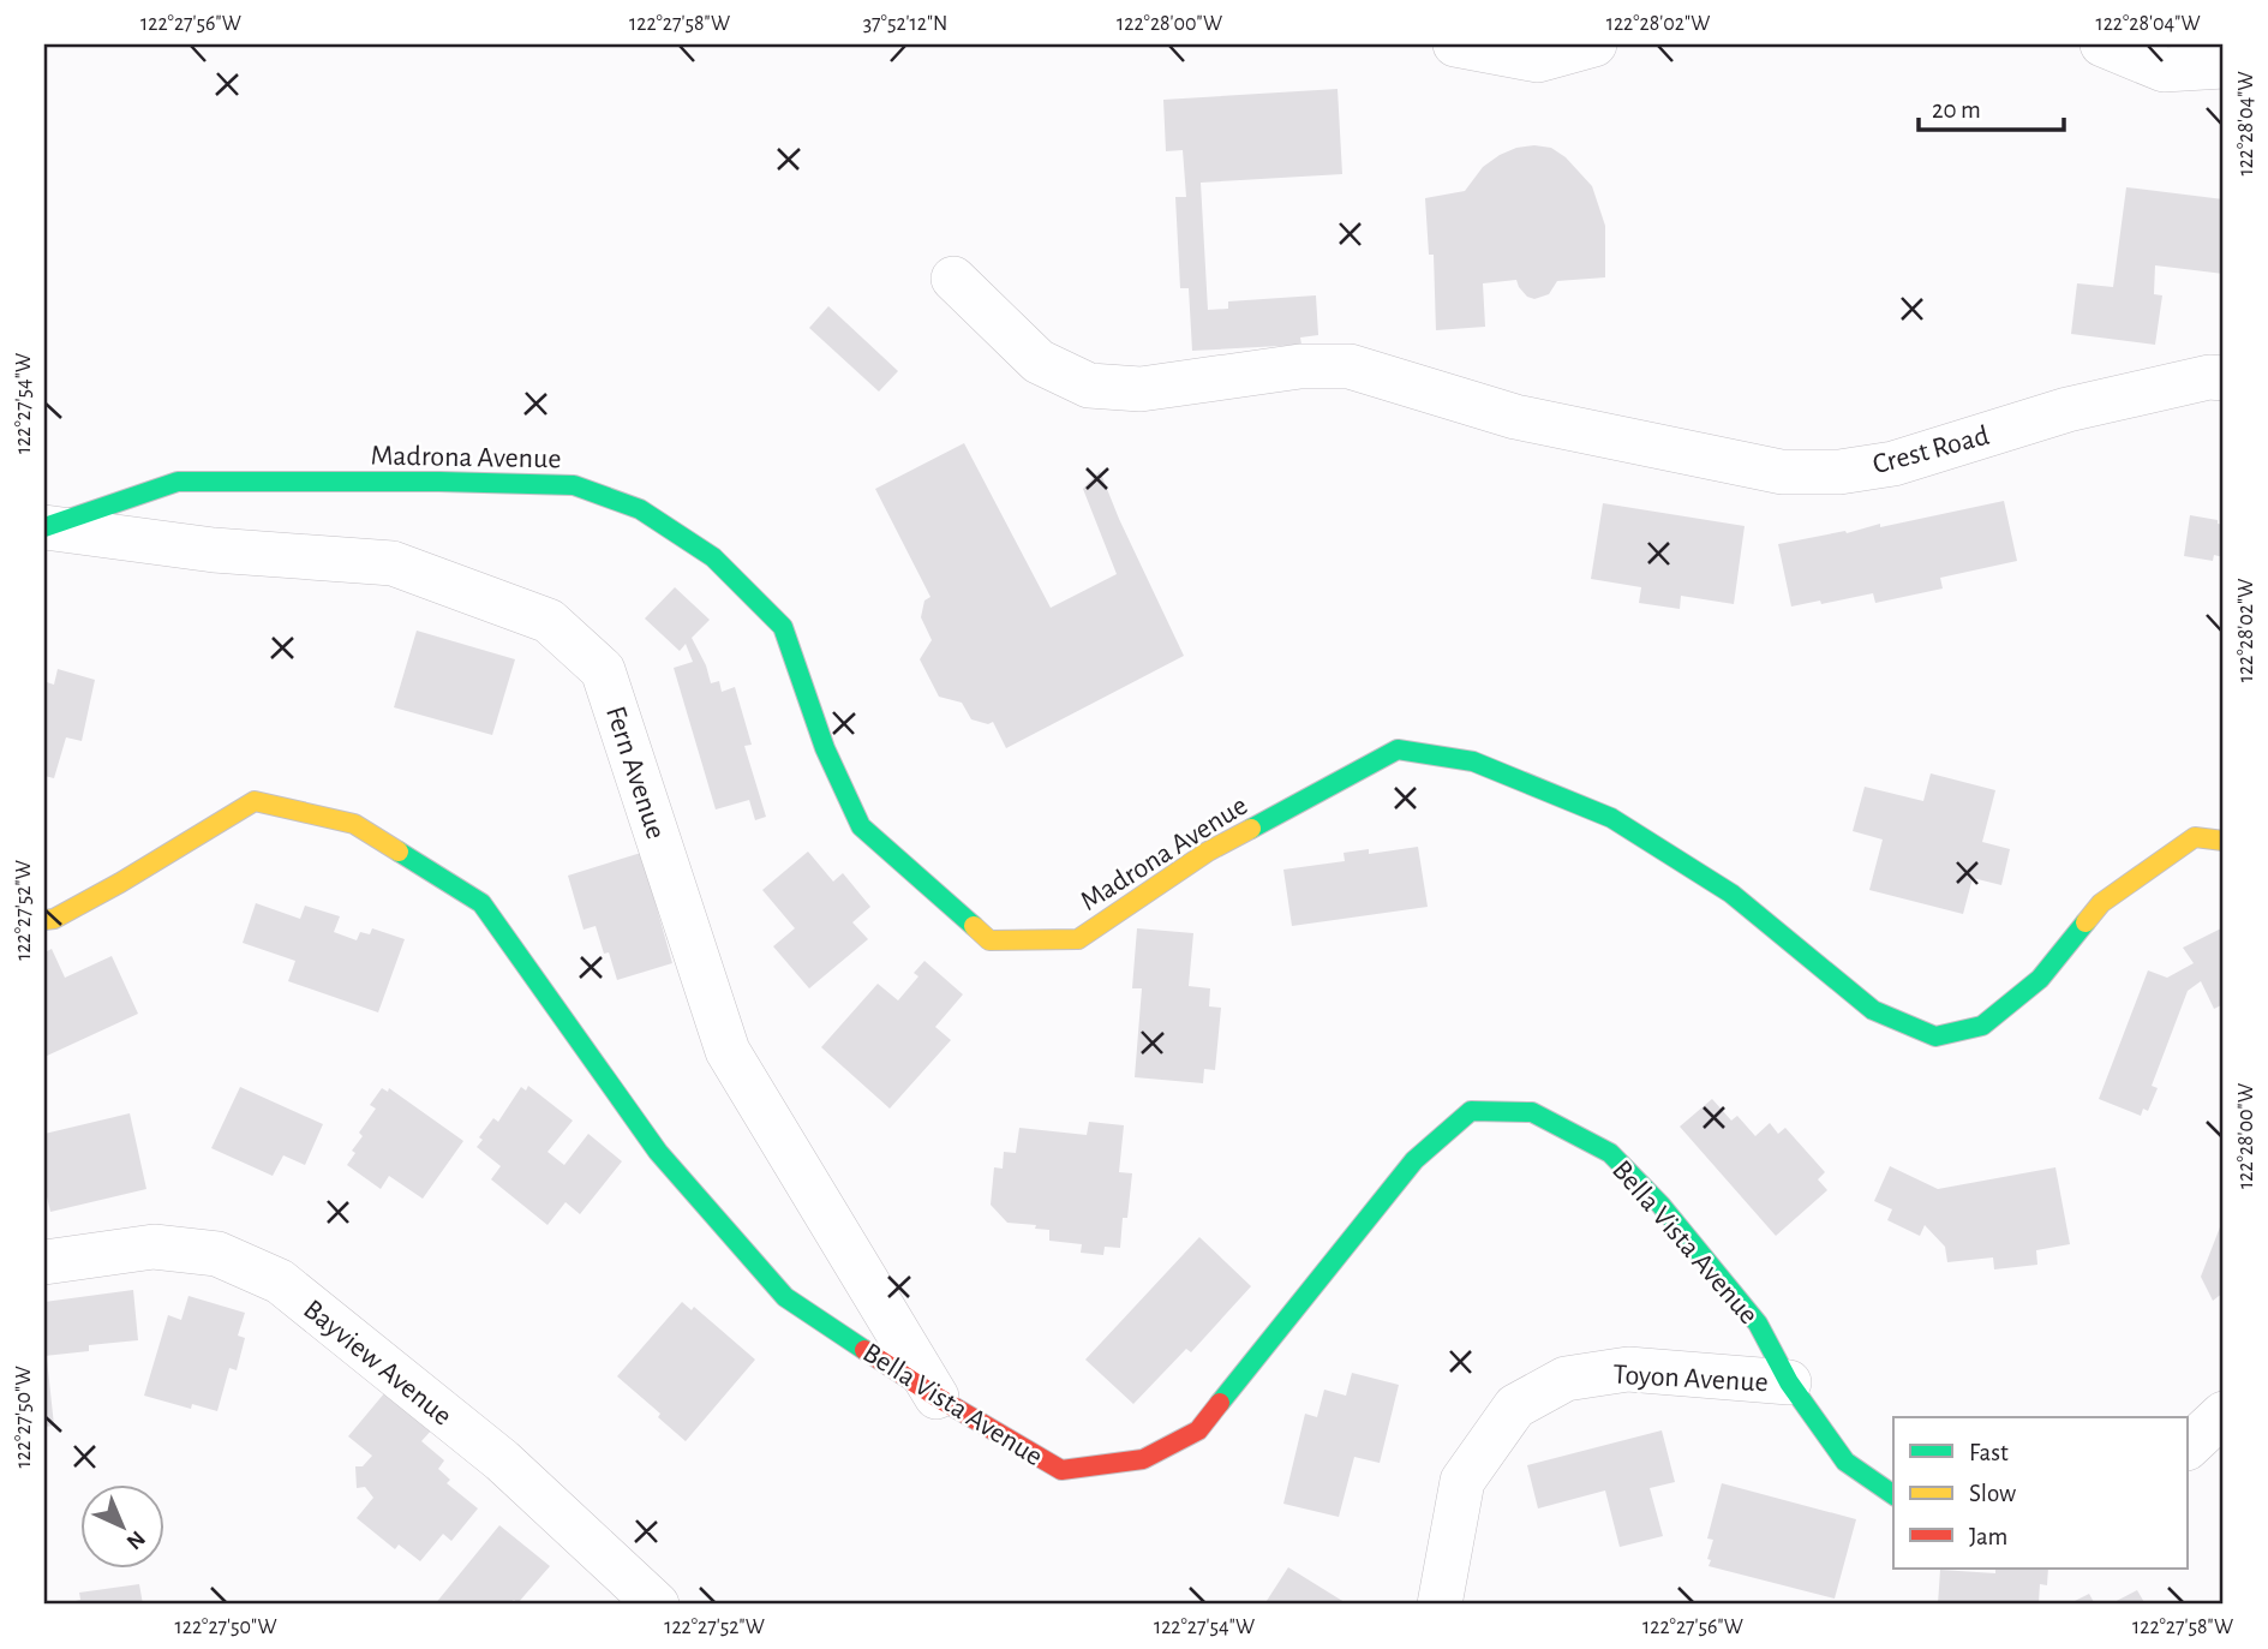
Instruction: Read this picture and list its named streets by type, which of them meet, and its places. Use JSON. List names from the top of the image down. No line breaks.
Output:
{"streets":{"street":["Crest Road","Madrona Avenue","Fern Avenue","Bella Vista Avenue","Bayview Avenue","Toyon Avenue"]},"crossings":[["Madrona Avenue","Fern Avenue"],["Fern Avenue","Bella Vista Avenue"],["Bella Vista Avenue","Toyon Avenue"]],"legend":["Fast","Slow","Jam"],"scale_bar":"20 m","north":"bottom right","coordinates":["122°27'56\"W","122°27'58\"W","37°52'12\"N","122°28'00\"W","122°28'02\"W","122°28'04\"W","122°27'54\"W","122°27'52\"W","122°27'50\"W"]}
